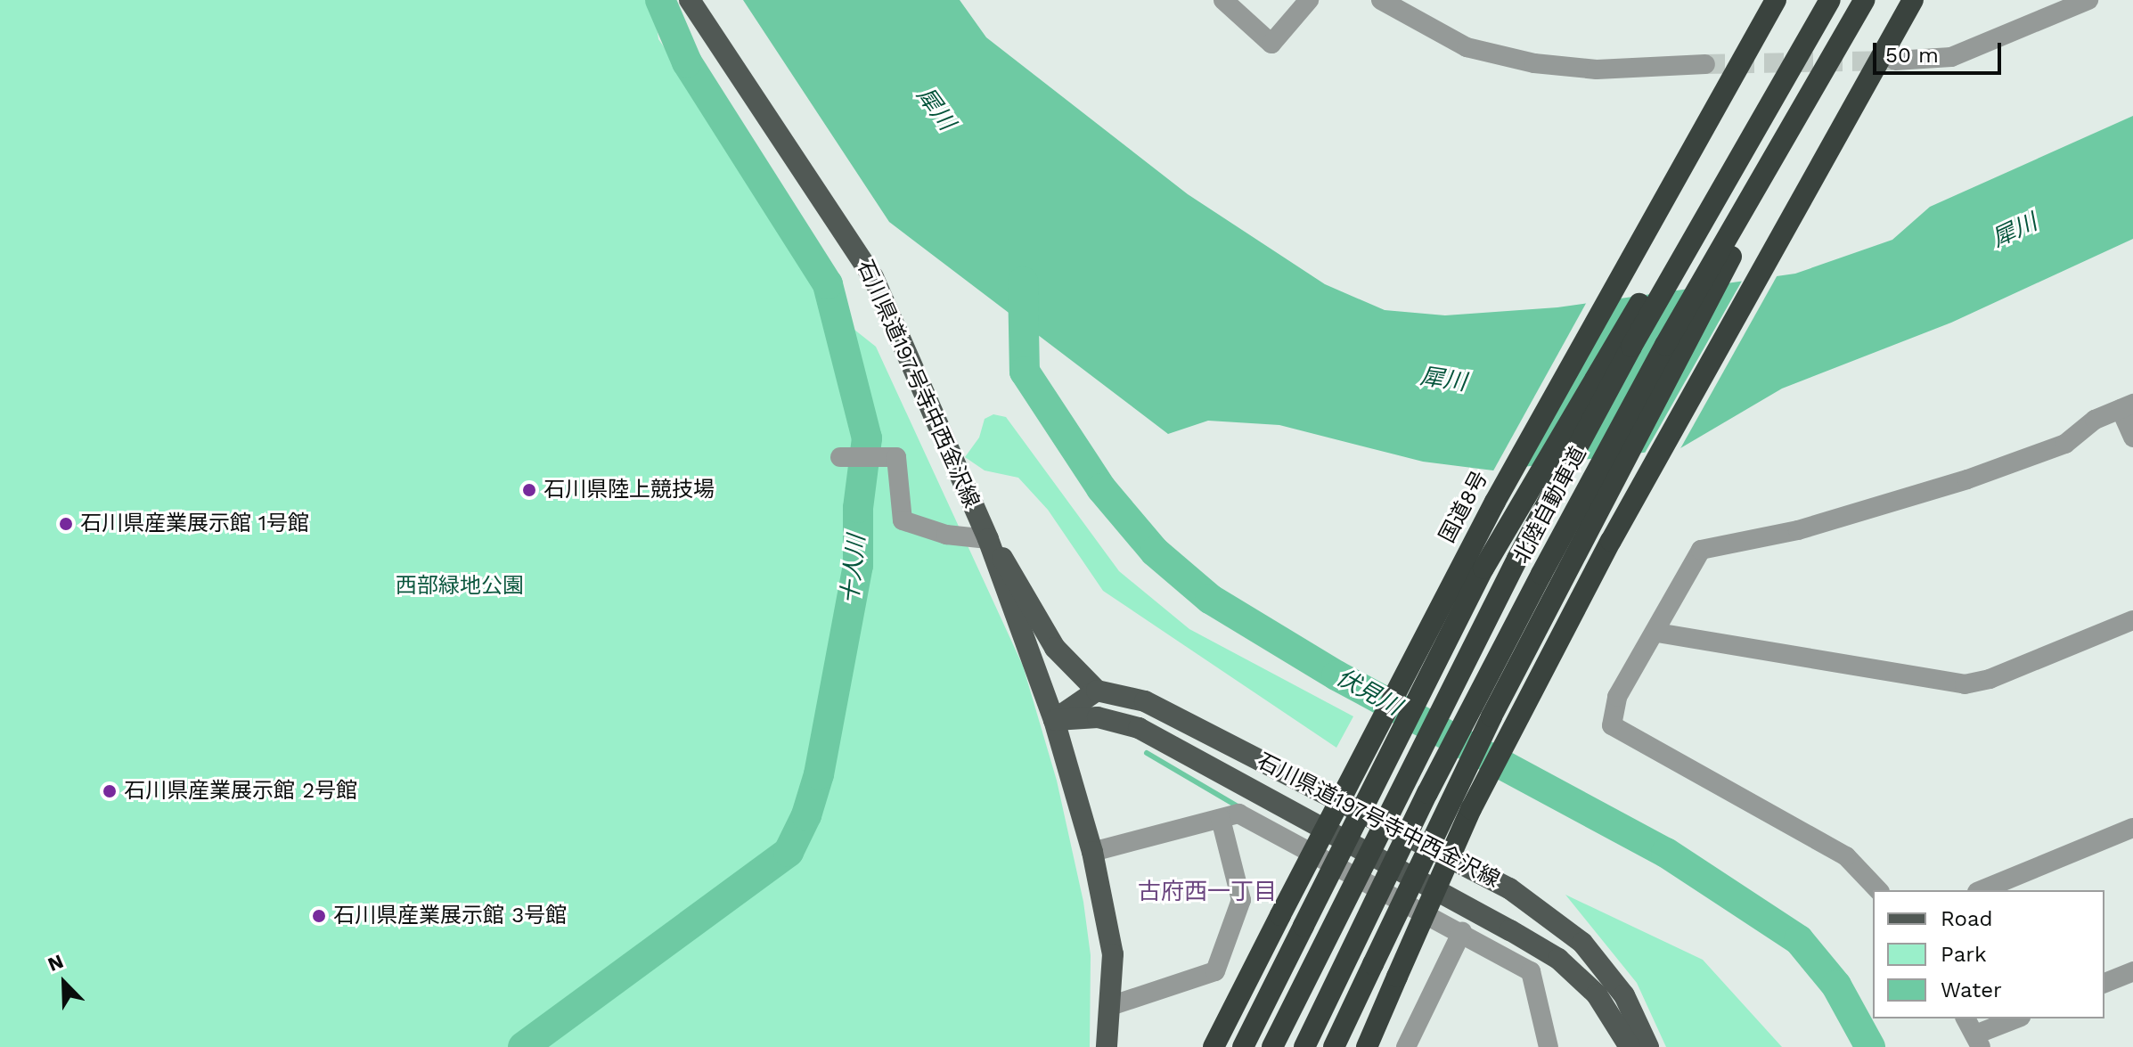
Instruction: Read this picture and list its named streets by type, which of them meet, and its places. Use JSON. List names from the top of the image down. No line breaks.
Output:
{"streets":{"highway":["北陸自動車道","国道8号"],"main road":["石川県道197号寺中西金沢線"]},"districts":["古府西一丁目"],"water":["犀川","十人川","伏見川"],"parks":["西部緑地公園"],"places":["石川県陸上競技場","石川県産業展示館 1号館","石川県産業展示館 2号館","石川県産業展示館 3号館"],"legend":["Road","Park","Water"],"scale_bar":"50 m","north":"top left"}
